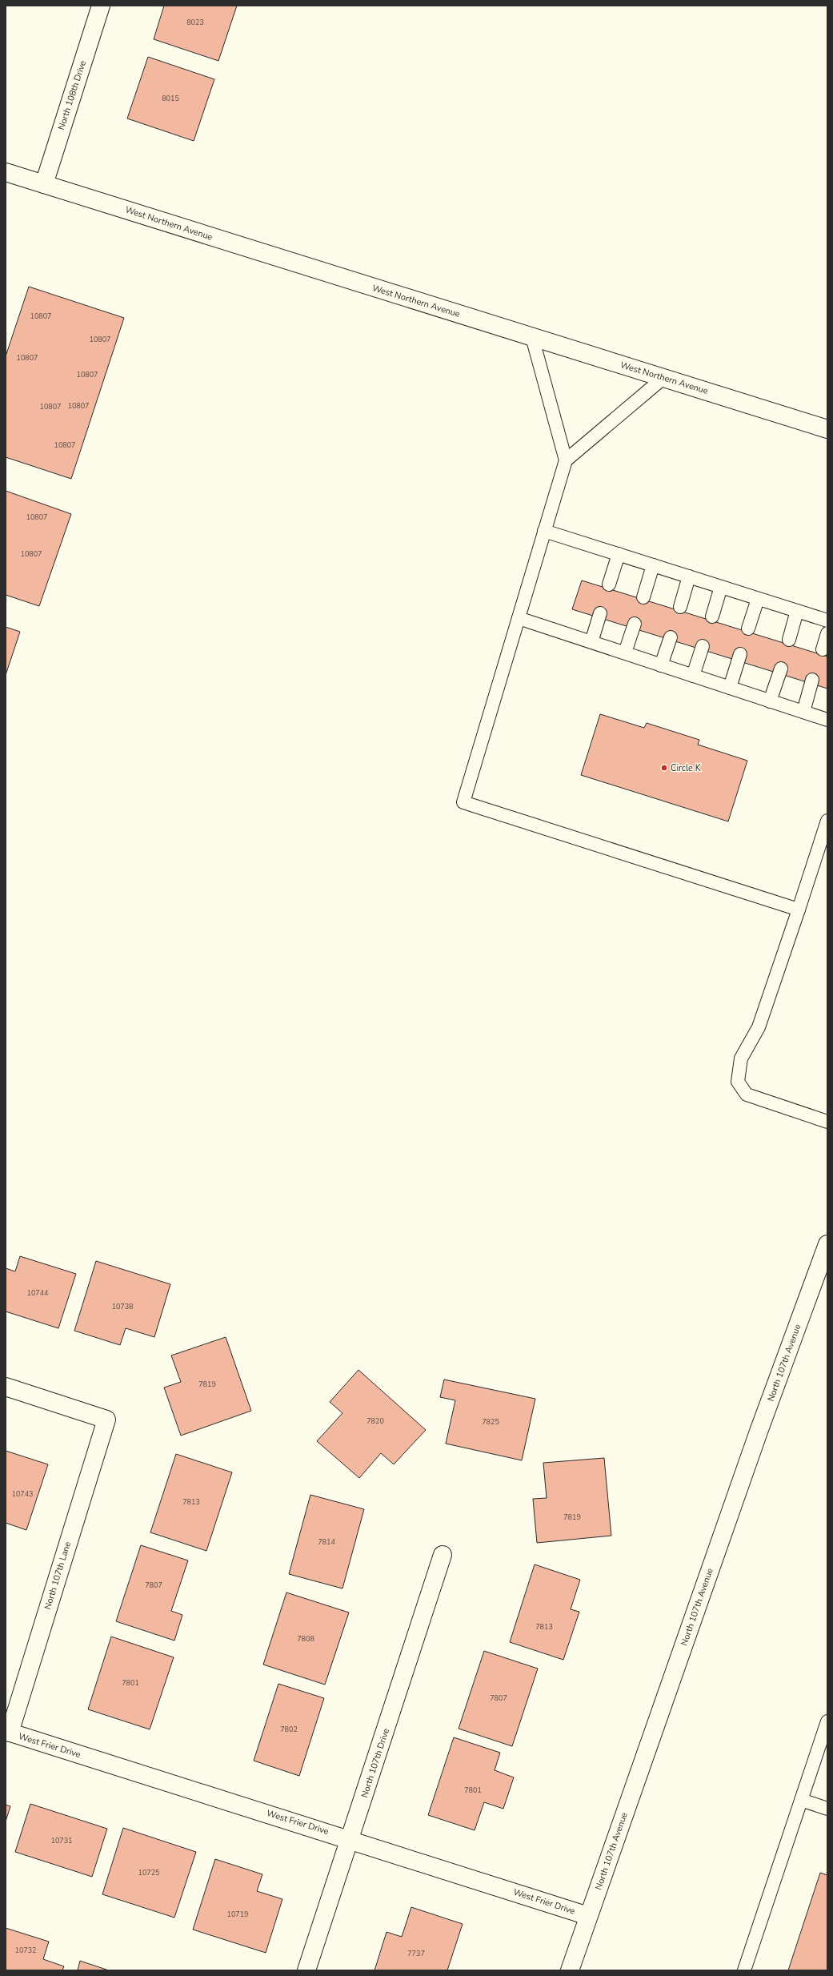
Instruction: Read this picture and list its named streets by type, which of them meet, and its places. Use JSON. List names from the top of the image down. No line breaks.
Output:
{"streets":{"street":["North 108th Drive","West Northern Avenue","North 107th Avenue","North 107th Lane","West Frier Drive","North 107th Drive"]},"crossings":[["North 108th Drive","West Northern Avenue"],["North 107th Avenue","West Frier Drive"],["North 107th Lane","West Frier Drive"],["West Frier Drive","North 107th Drive"]],"places":["Circle K"],"house_numbers":["8023","8015","10807","10807","10807","10807","10807","10807","10807","10807","10807","10744","10738","7819","7820","7825","10743","7813","7819","7814","7807","7813","7808","7801","7807","7802","7801","10731","10725","10719","10732","7737"]}
